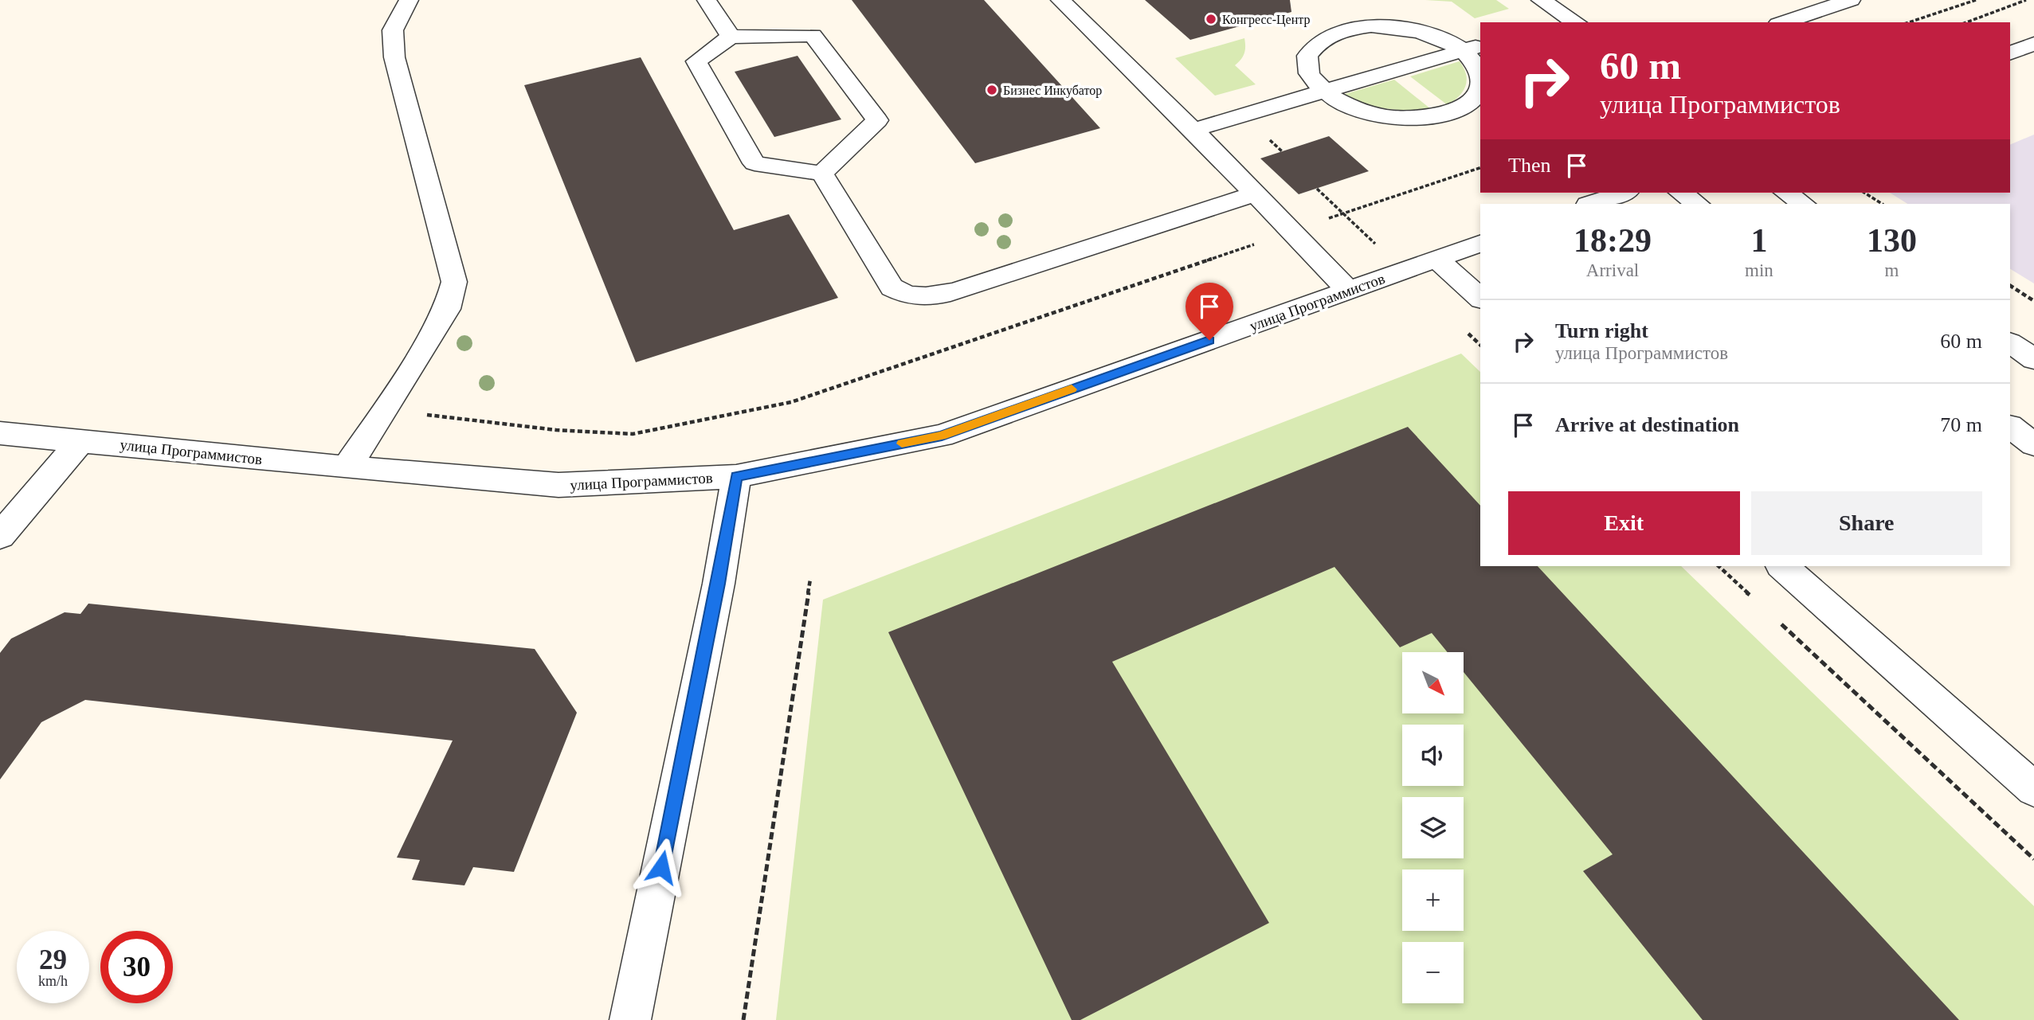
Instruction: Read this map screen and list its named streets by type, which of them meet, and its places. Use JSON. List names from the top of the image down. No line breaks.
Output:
{"streets":{"street":["улица Программистов"]},"places":["Конгресс-Центр","Бизнес Инкубатор"],"north":"bottom right","page":{"turn":["60 m","улица Программистов"],"then":"Then","eta":["18:29","Arrival","1","min","130","m"],"list":[{"name":"Turn right","note":"улица Программистов","value":"60 m"},{"name":"Arrive at destination","value":"70 m"}],"buttons":["Exit","Share"],"map_buttons":["+","−"],"speed":"29 km/h","limit":"30"}}
